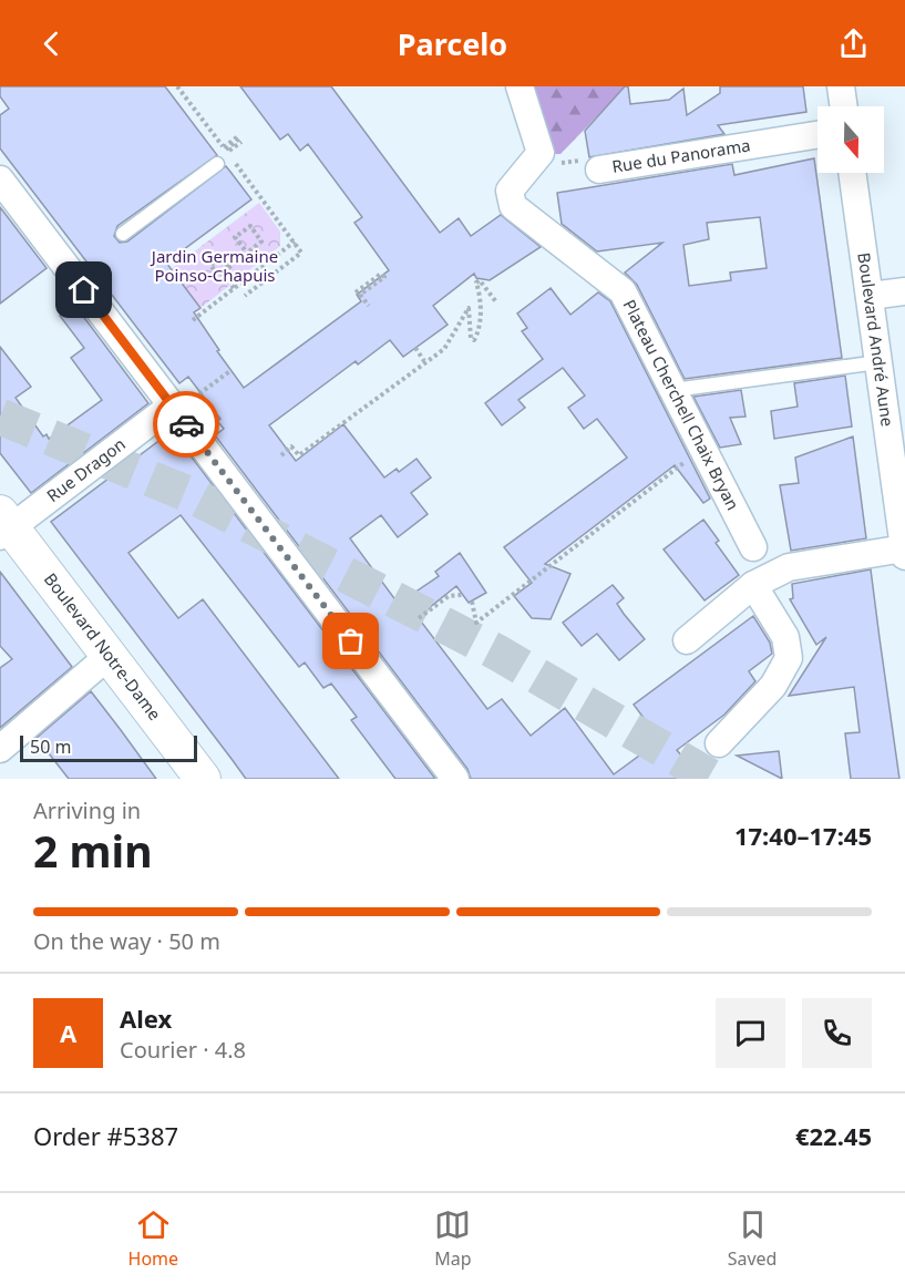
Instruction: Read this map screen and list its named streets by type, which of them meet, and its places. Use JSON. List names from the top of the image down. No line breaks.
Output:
{"streets":{"street":["Rue du Panorama","Boulevard André Aune","Plateau Cherchell Chaix Bryan","Rue Dragon","Boulevard Notre-Dame"]},"crossings":[["Rue du Panorama","Plateau Cherchell Chaix Bryan"],["Rue Dragon","Boulevard Notre-Dame"]],"parks":["Jardin Germaine Poinso-Chapuis"],"scale_bar":"50 m","north":"bottom","page":{"header":"Parcelo","scale":"50 m","heading":["2 min","Arriving in","17:40–17:45"],"panel":["Alex","Courier · 4.8","Order #5387","€22.45"],"bar":"On the way · 50 m","round":"A","tabs":["Home","Map","Saved"]}}
